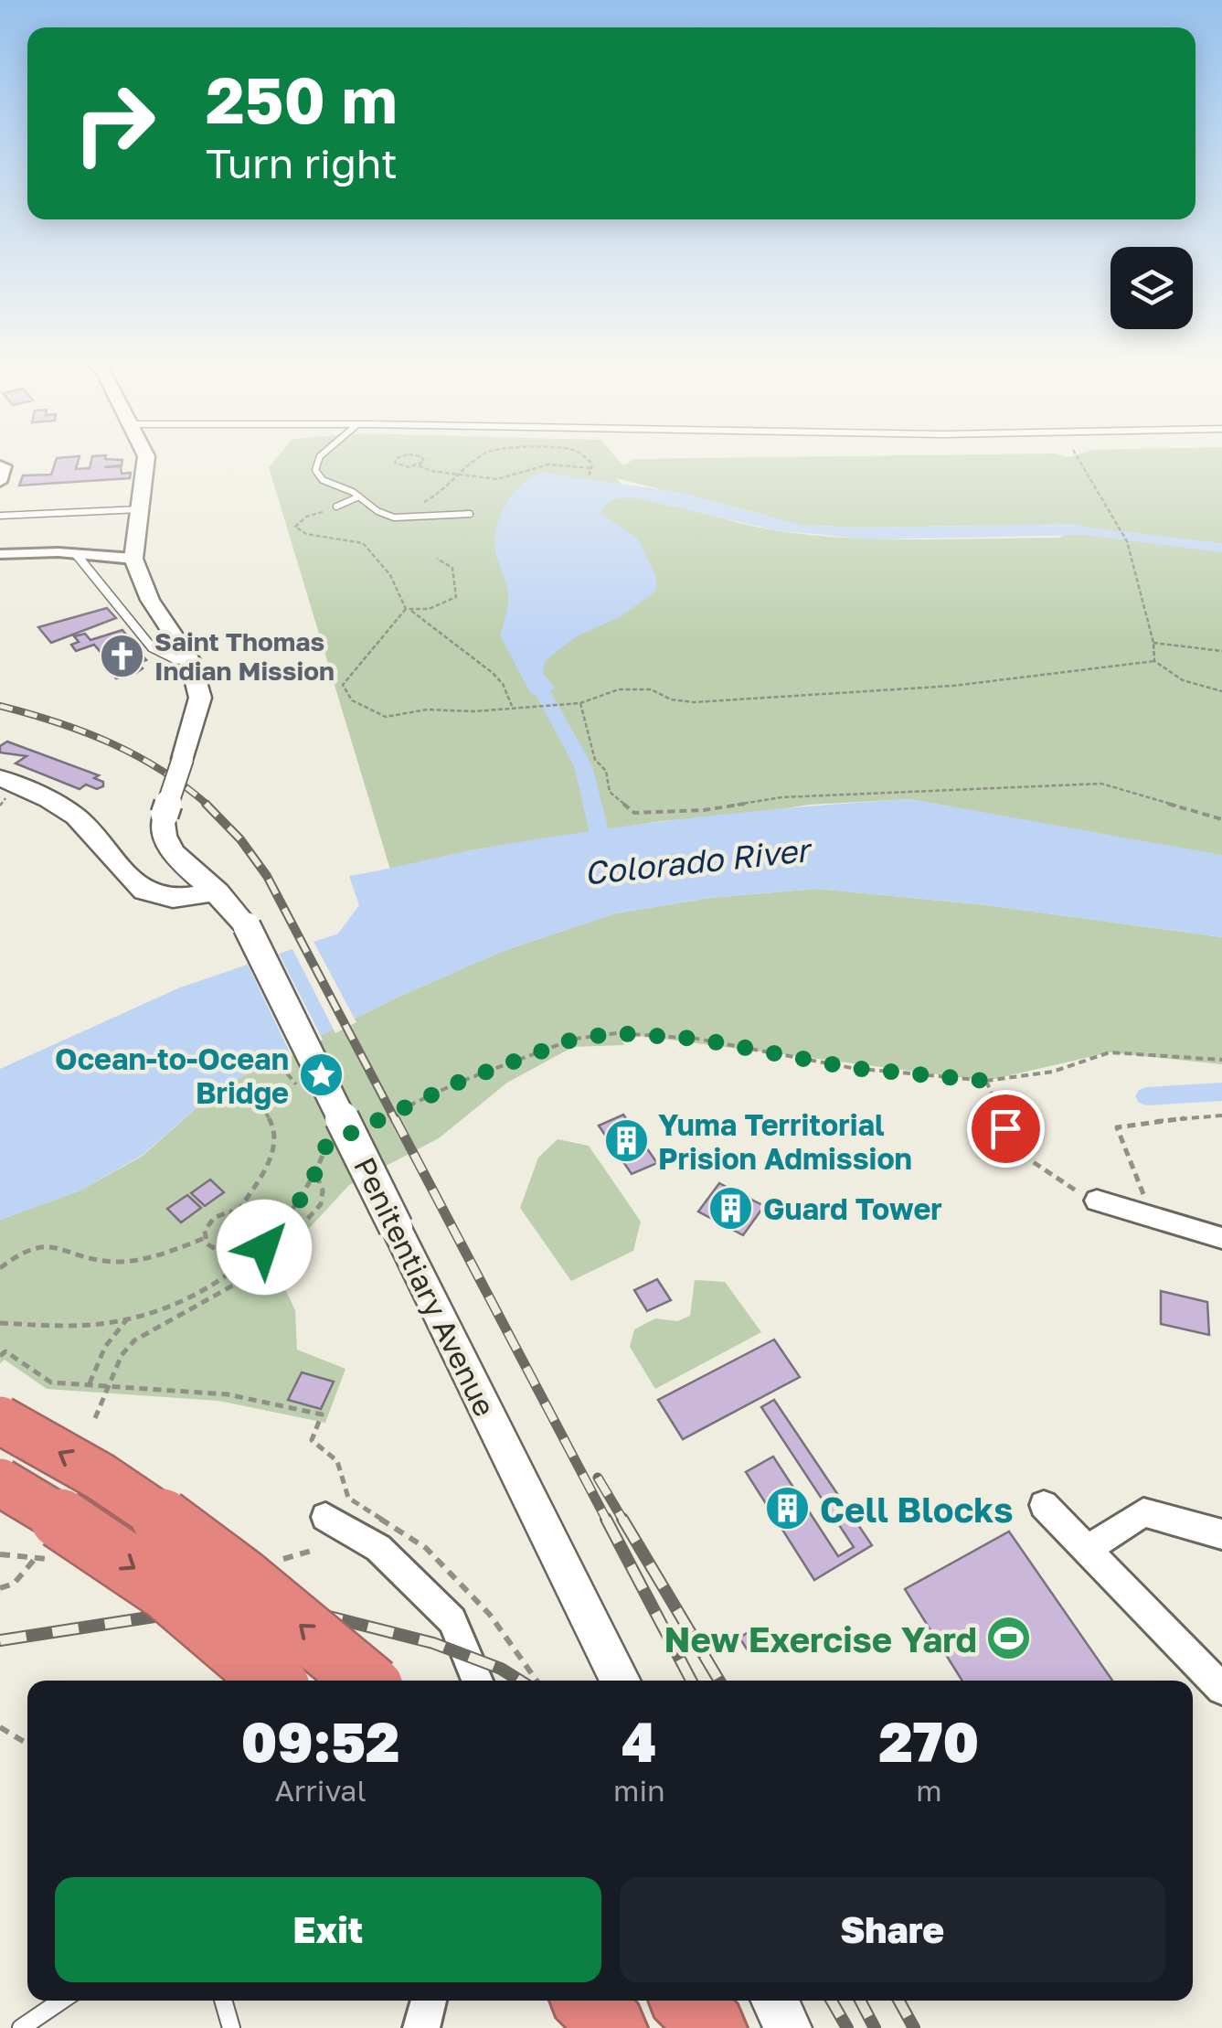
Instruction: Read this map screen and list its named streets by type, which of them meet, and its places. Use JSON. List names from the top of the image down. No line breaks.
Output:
{"streets":{"street":["Penitentiary Avenue"]},"water":["Colorado River"],"places":{"church":["Saint Thomas Indian Mission"],"place":["Ocean-to-Ocean Bridge"],"building":["Yuma Territorial Prision Admission","Guard Tower","Cell Blocks"],"sports":["New Exercise Yard"]},"page":{"turn":["250 m","Turn right"],"eta":["09:52","Arrival","4","min","270","m"],"buttons":["Exit","Share"]}}
